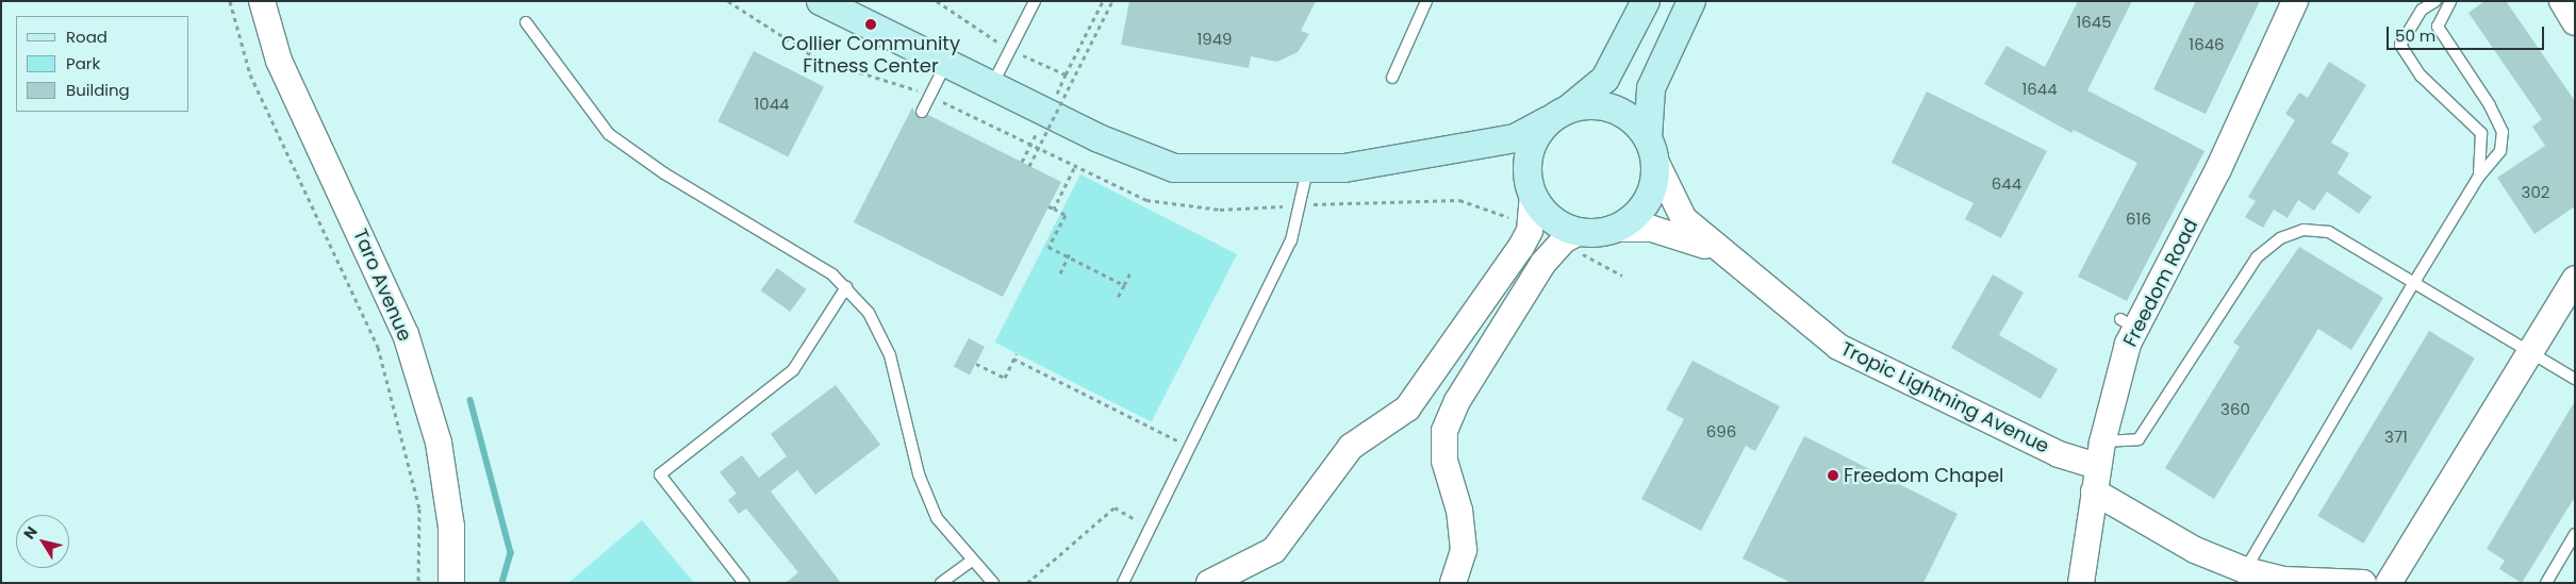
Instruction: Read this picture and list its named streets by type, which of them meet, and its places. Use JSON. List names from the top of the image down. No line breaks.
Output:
{"streets":{"street":["Freedom Road","Taro Avenue","Tropic Lightning Avenue"]},"crossings":[["Freedom Road","Tropic Lightning Avenue"]],"places":["Collier Community Fitness Center","Freedom Chapel"],"house_numbers":["1645","1949","1646","1644","1044","644","302","616","360","696","371"],"legend":["Road","Park","Building"],"scale_bar":"50 m","north":"top left"}
